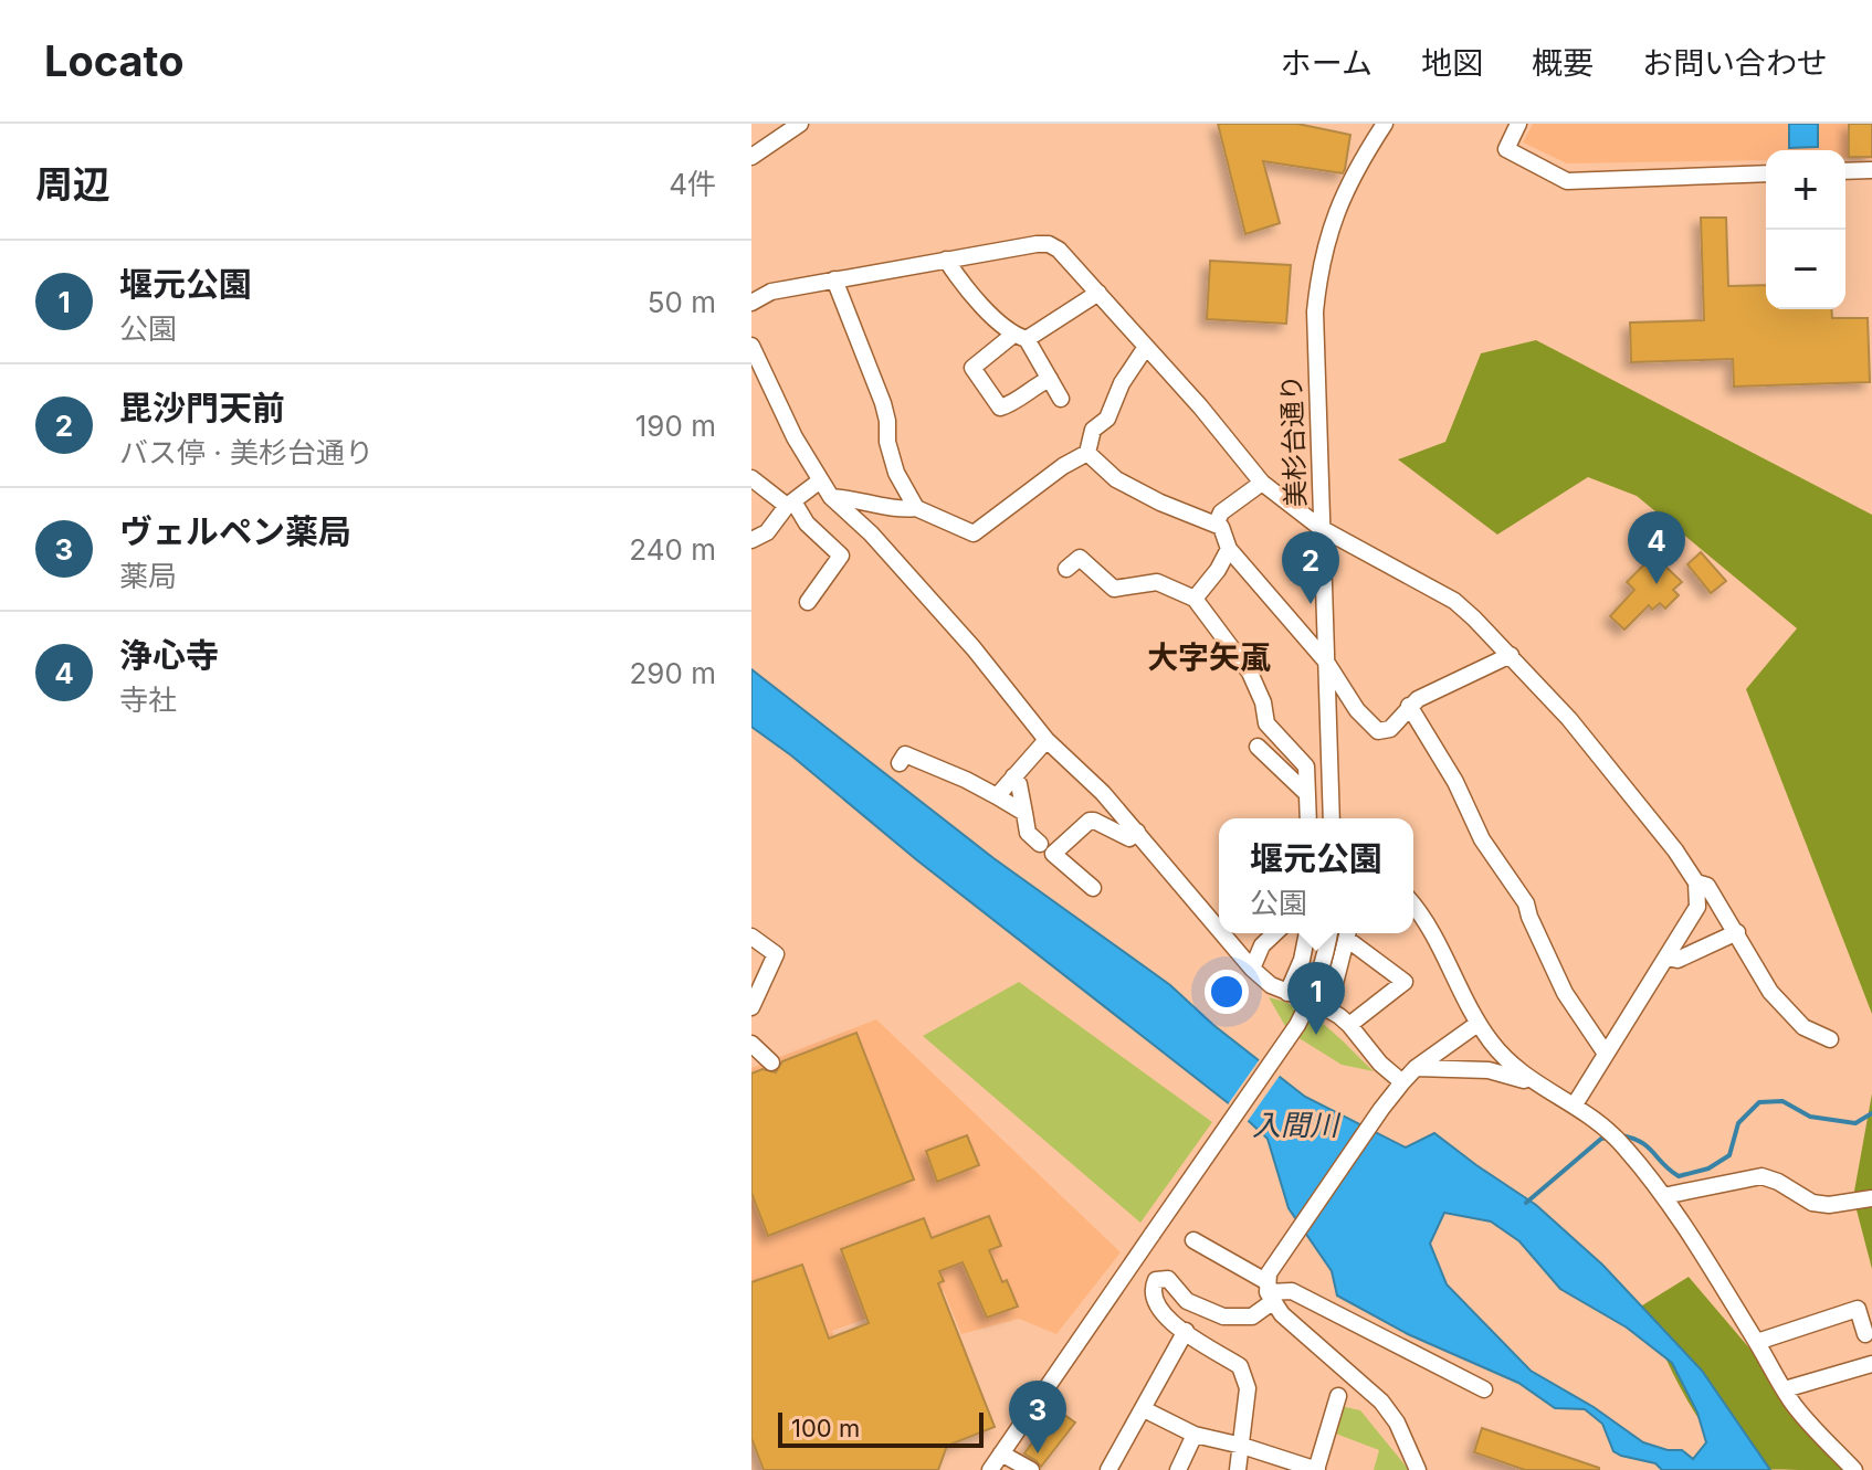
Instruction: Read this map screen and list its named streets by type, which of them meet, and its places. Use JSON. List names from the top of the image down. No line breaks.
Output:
{"streets":{"street":["美杉台通り"]},"districts":["大字矢颪"],"water":["入間川"],"scale_bar":"100 m","page":{"header":"Locato","nav":["ホーム","地図","概要","お問い合わせ"],"heading":["周辺","4件"],"map_buttons":["+","−"],"list":[{"mark":"1","name":"堰元公園","note":"公園","value":"50 m"},{"mark":"2","name":"毘沙門天前","note":"バス停 · 美杉台通り","value":"190 m"},{"mark":"3","name":"ヴェルペン薬局","note":"薬局","value":"240 m"},{"mark":"4","name":"浄心寺","note":"寺社","value":"290 m"}],"pins":["4","2","1","3"],"popup":["堰元公園","公園"],"scale":"100 m"}}
